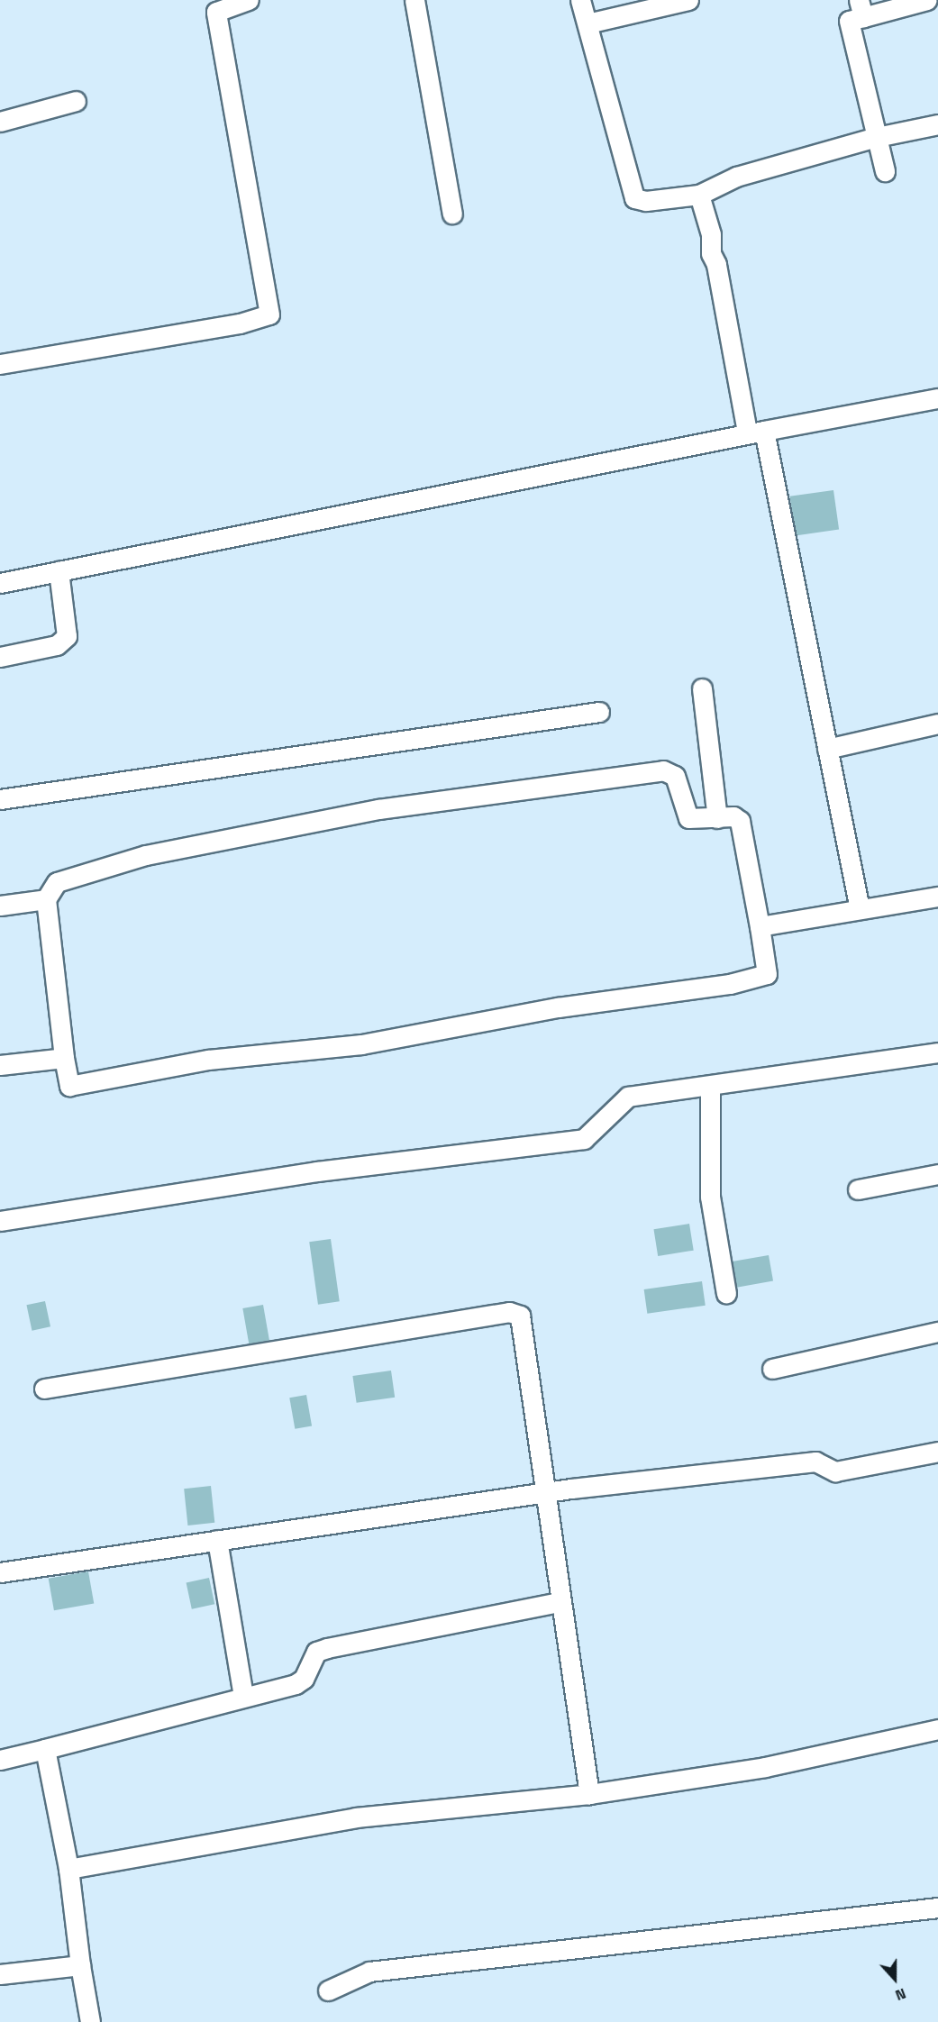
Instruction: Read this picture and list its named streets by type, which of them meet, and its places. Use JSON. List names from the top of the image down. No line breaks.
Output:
{"north":"bottom"}
